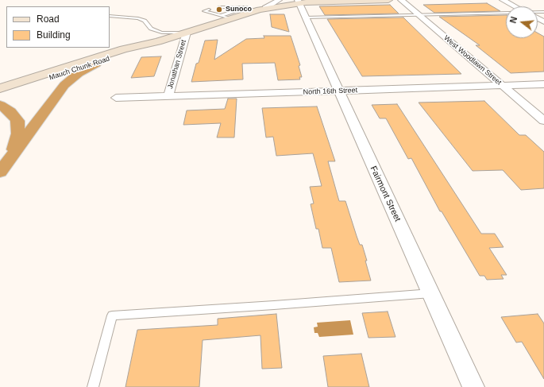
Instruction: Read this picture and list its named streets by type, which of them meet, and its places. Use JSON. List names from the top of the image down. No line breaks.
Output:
{"streets":{"main road":["Mauch Chunk Road"],"street":["West Woodlawn Street","Jonathan Street","North 16th Street","Fairmont Street"]},"crossings":[["West Woodlawn Street","North 16th Street"],["Jonathan Street","Mauch Chunk Road"],["Jonathan Street","North 16th Street"],["Mauch Chunk Road","Fairmont Street"],["North 16th Street","Fairmont Street"]],"places":["Sunoco"],"legend":["Road","Building"],"north":"left"}
